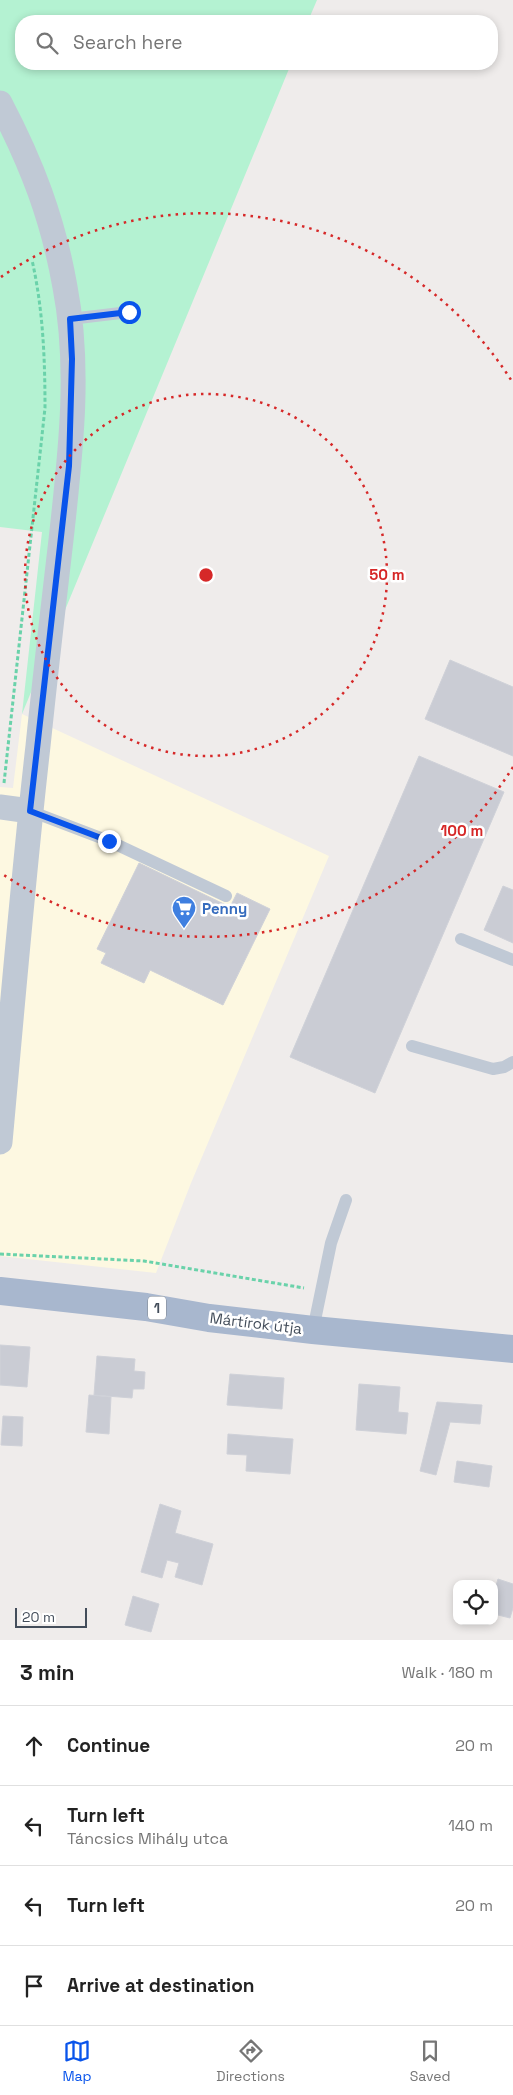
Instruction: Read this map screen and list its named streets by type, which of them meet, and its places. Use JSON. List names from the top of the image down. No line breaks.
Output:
{"streets":{"main road":["1","Mártírok útja"]},"places":{"supermarket":["Penny"]},"scale_bar":"20 m","page":{"search":"Search here","scale":"20 m","heading":["3 min","Walk · 180 m"],"list":[["Continue","20 m"],["Turn left","Táncsics Mihály utca","140 m"],["Turn left","20 m"],"Arrive at destination"],"nav":["Map","Directions","Saved"]},"rings":["50 m","100 m"]}
